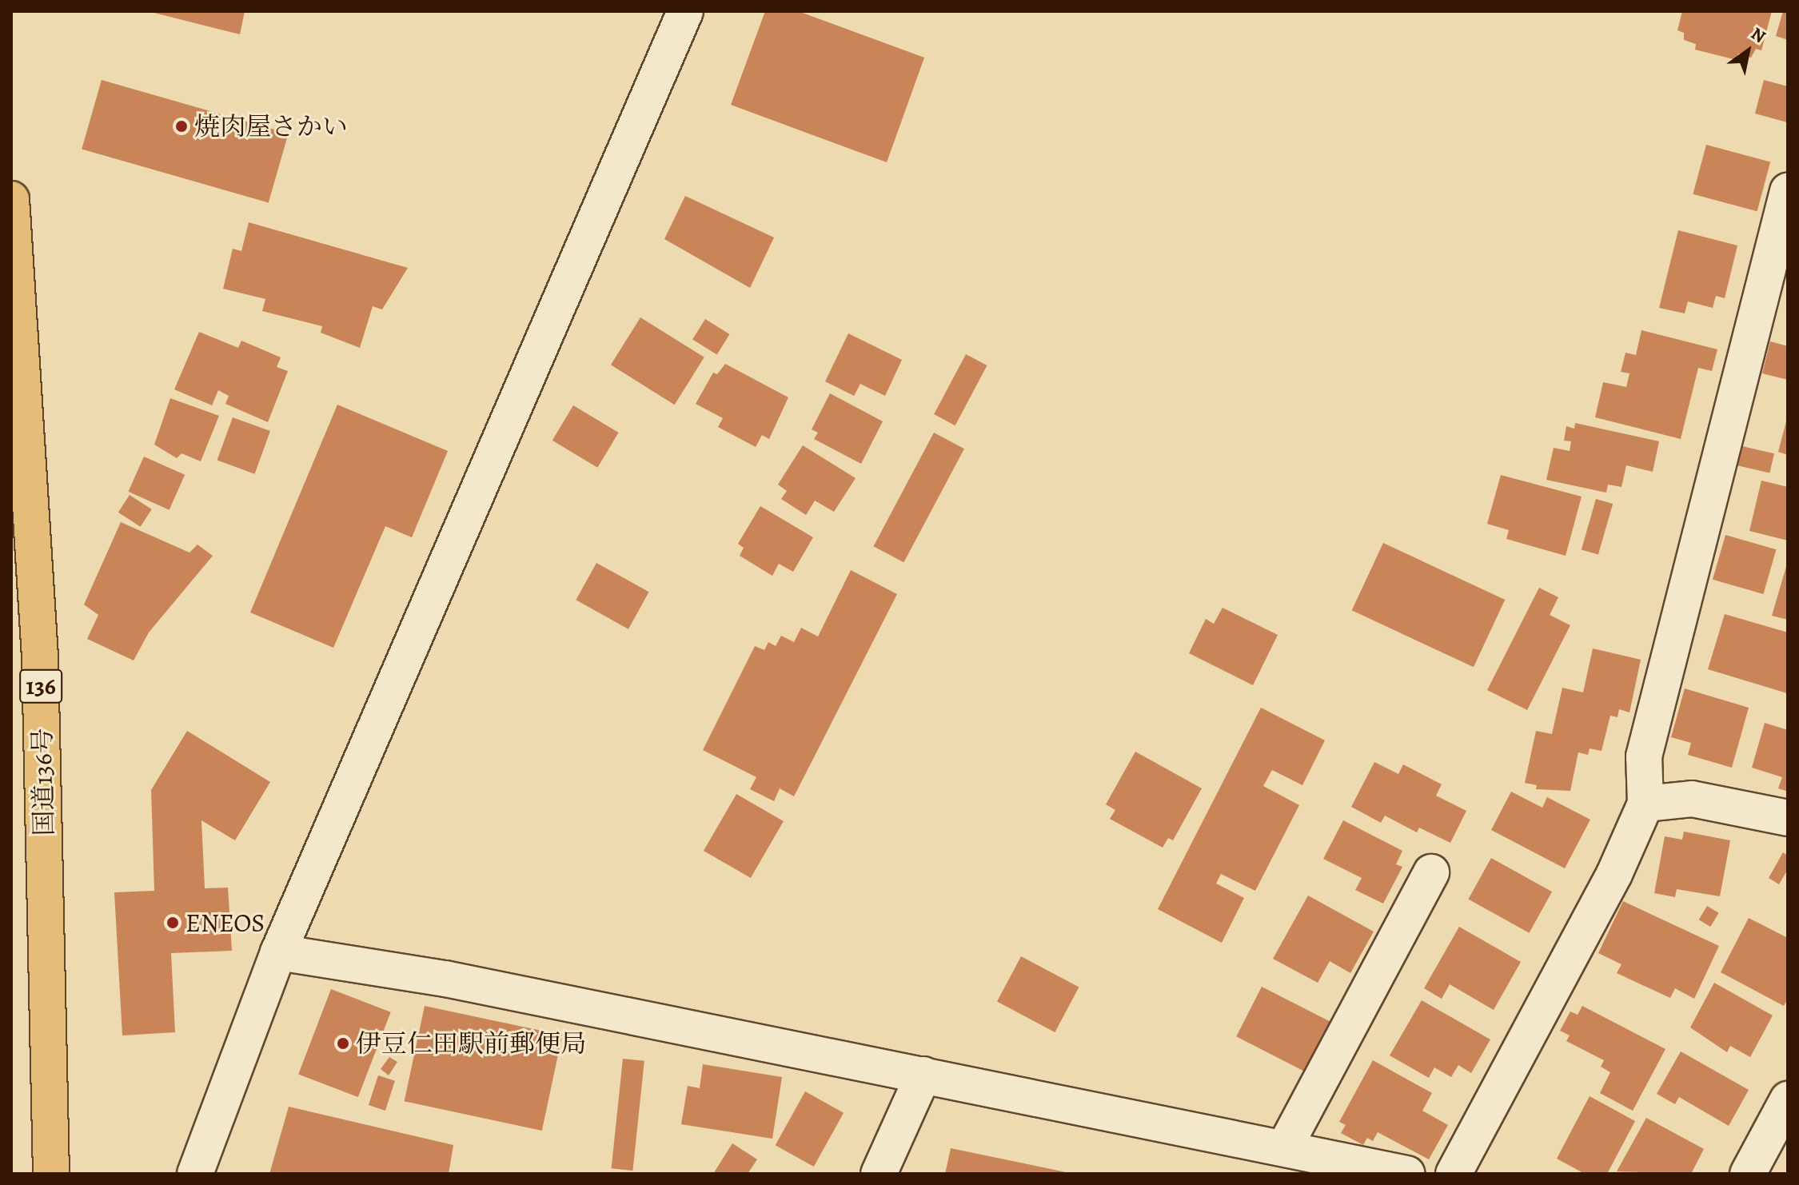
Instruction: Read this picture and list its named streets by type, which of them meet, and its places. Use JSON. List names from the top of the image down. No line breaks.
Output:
{"streets":{"highway":["136","国道136号"]},"places":["焼肉屋さかい","ENEOS","伊豆仁田駅前郵便局"],"north":"top right"}
